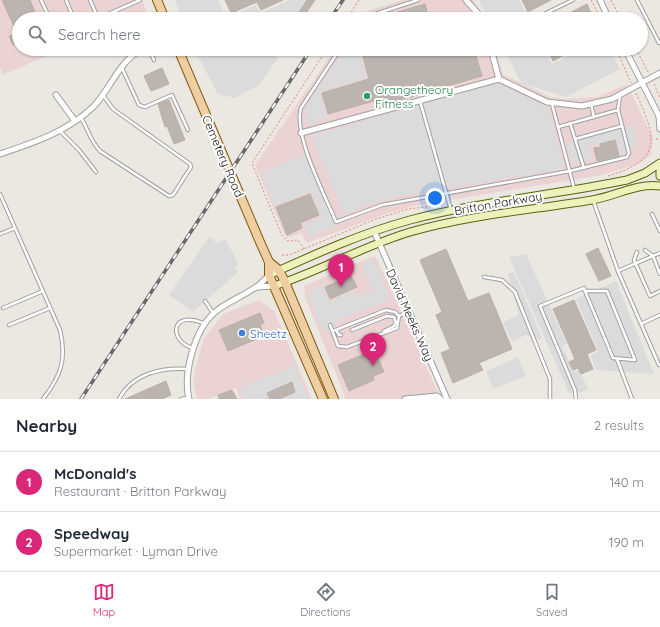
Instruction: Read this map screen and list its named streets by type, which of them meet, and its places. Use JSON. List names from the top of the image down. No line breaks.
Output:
{"streets":{"main road":["Cemetery Road","Britton Parkway"],"street":["David Meeks Way"]},"crossings":[["Cemetery Road","Britton Parkway"],["Britton Parkway","David Meeks Way"]],"places":["Orangetheory Fitness","Sheetz"],"page":{"search":"Search here","pins":["1","2"],"heading":["Nearby","2 results"],"list":[{"mark":"1","name":"McDonald's","note":"Restaurant · Britton Parkway","value":"140 m"},{"mark":"2","name":"Speedway","note":"Supermarket · Lyman Drive","value":"190 m"}],"nav":["Map","Directions","Saved"]}}
